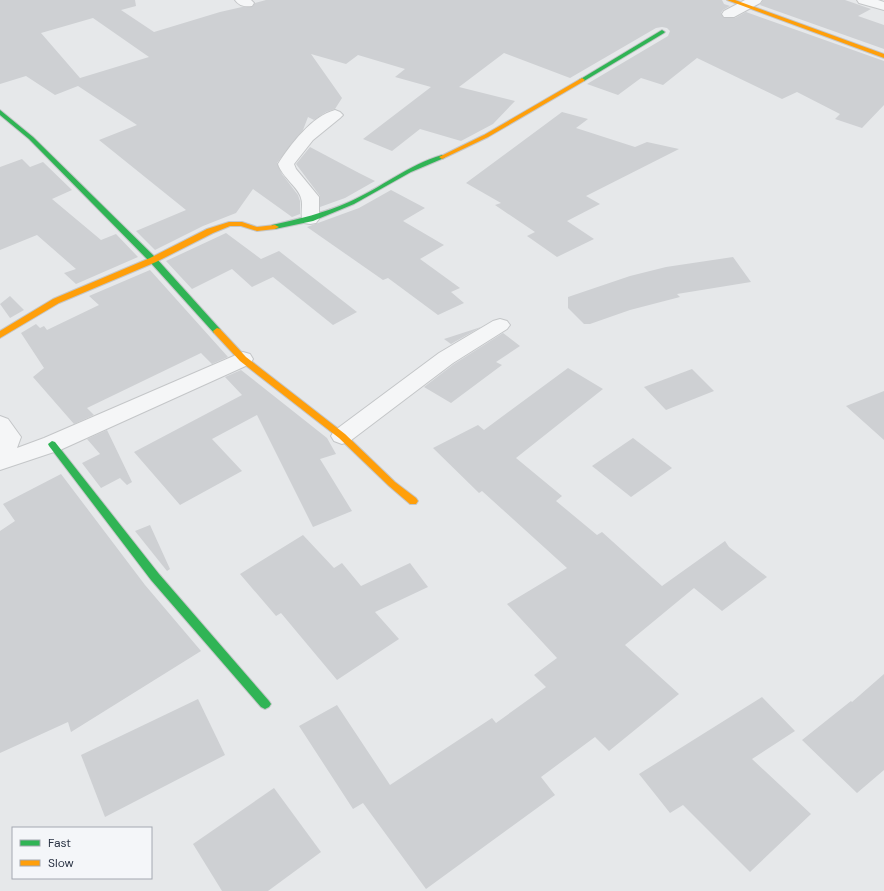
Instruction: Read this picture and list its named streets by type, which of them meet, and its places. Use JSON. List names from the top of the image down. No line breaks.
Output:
{"legend":["Fast","Slow"]}
